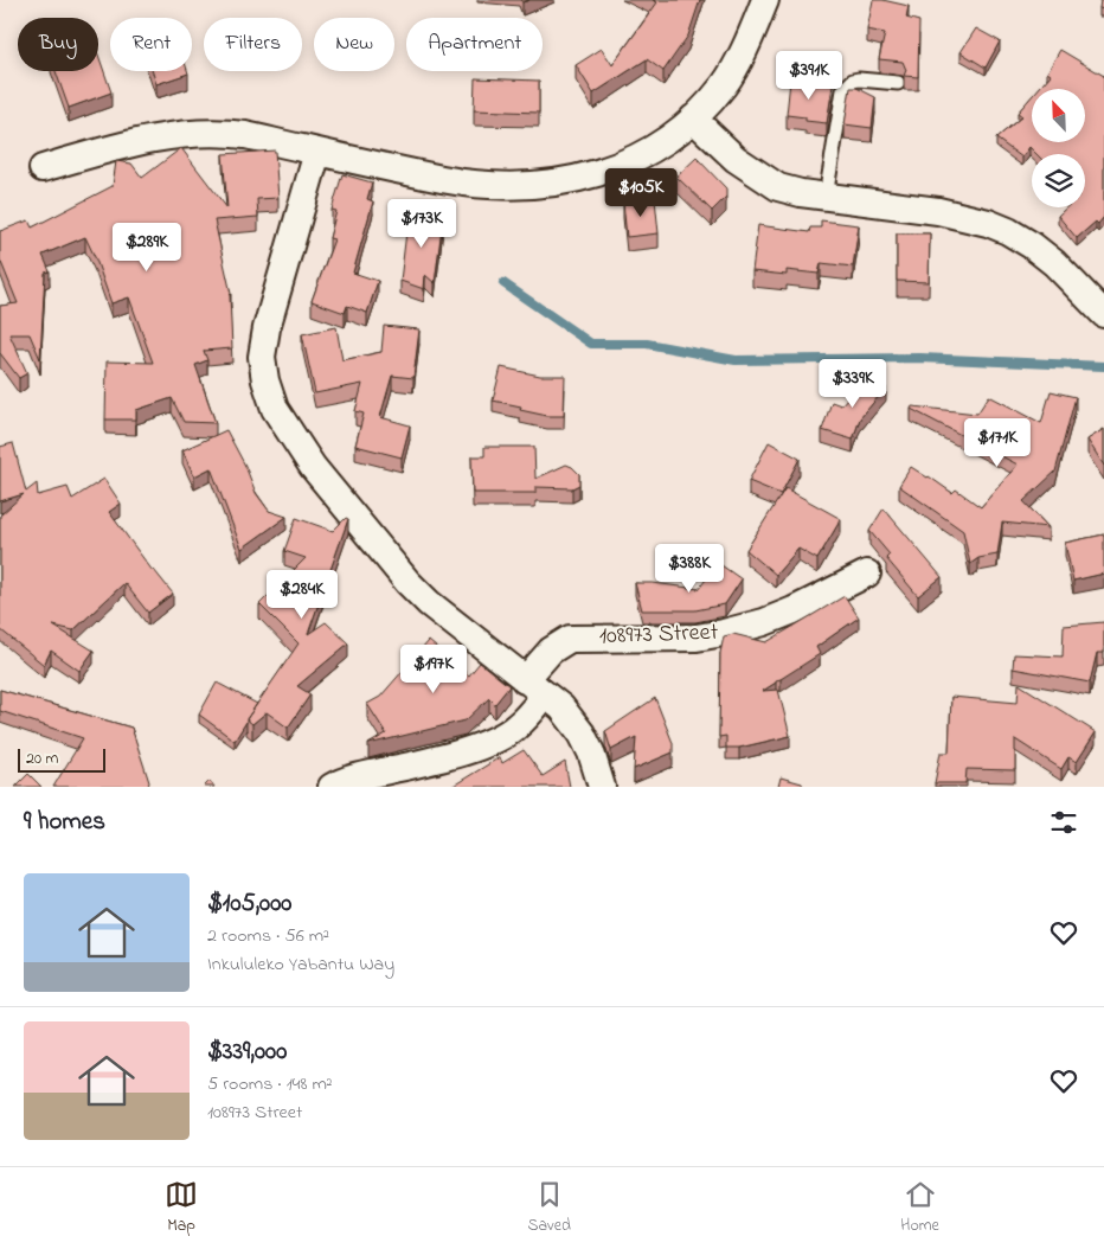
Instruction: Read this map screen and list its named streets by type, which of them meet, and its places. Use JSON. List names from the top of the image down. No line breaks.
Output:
{"streets":{"street":["108973 Street"]},"scale_bar":"20 m","north":"top left","page":{"chip":["Buy","Rent","Filters","New","Apartment"],"price":["$391K","$105K","$173K","$289K","$339K","$171K","$388K","$284K","$197K"],"scale":"20 m","heading":"9 homes","list":[{"name":"$105,000","note":"2 rooms · 56 m² · Inkululeko Yabantu Way"},{"name":"$339,000","note":"5 rooms · 148 m² · 108973 Street"}],"tabs":["Map","Saved","Home"]}}
